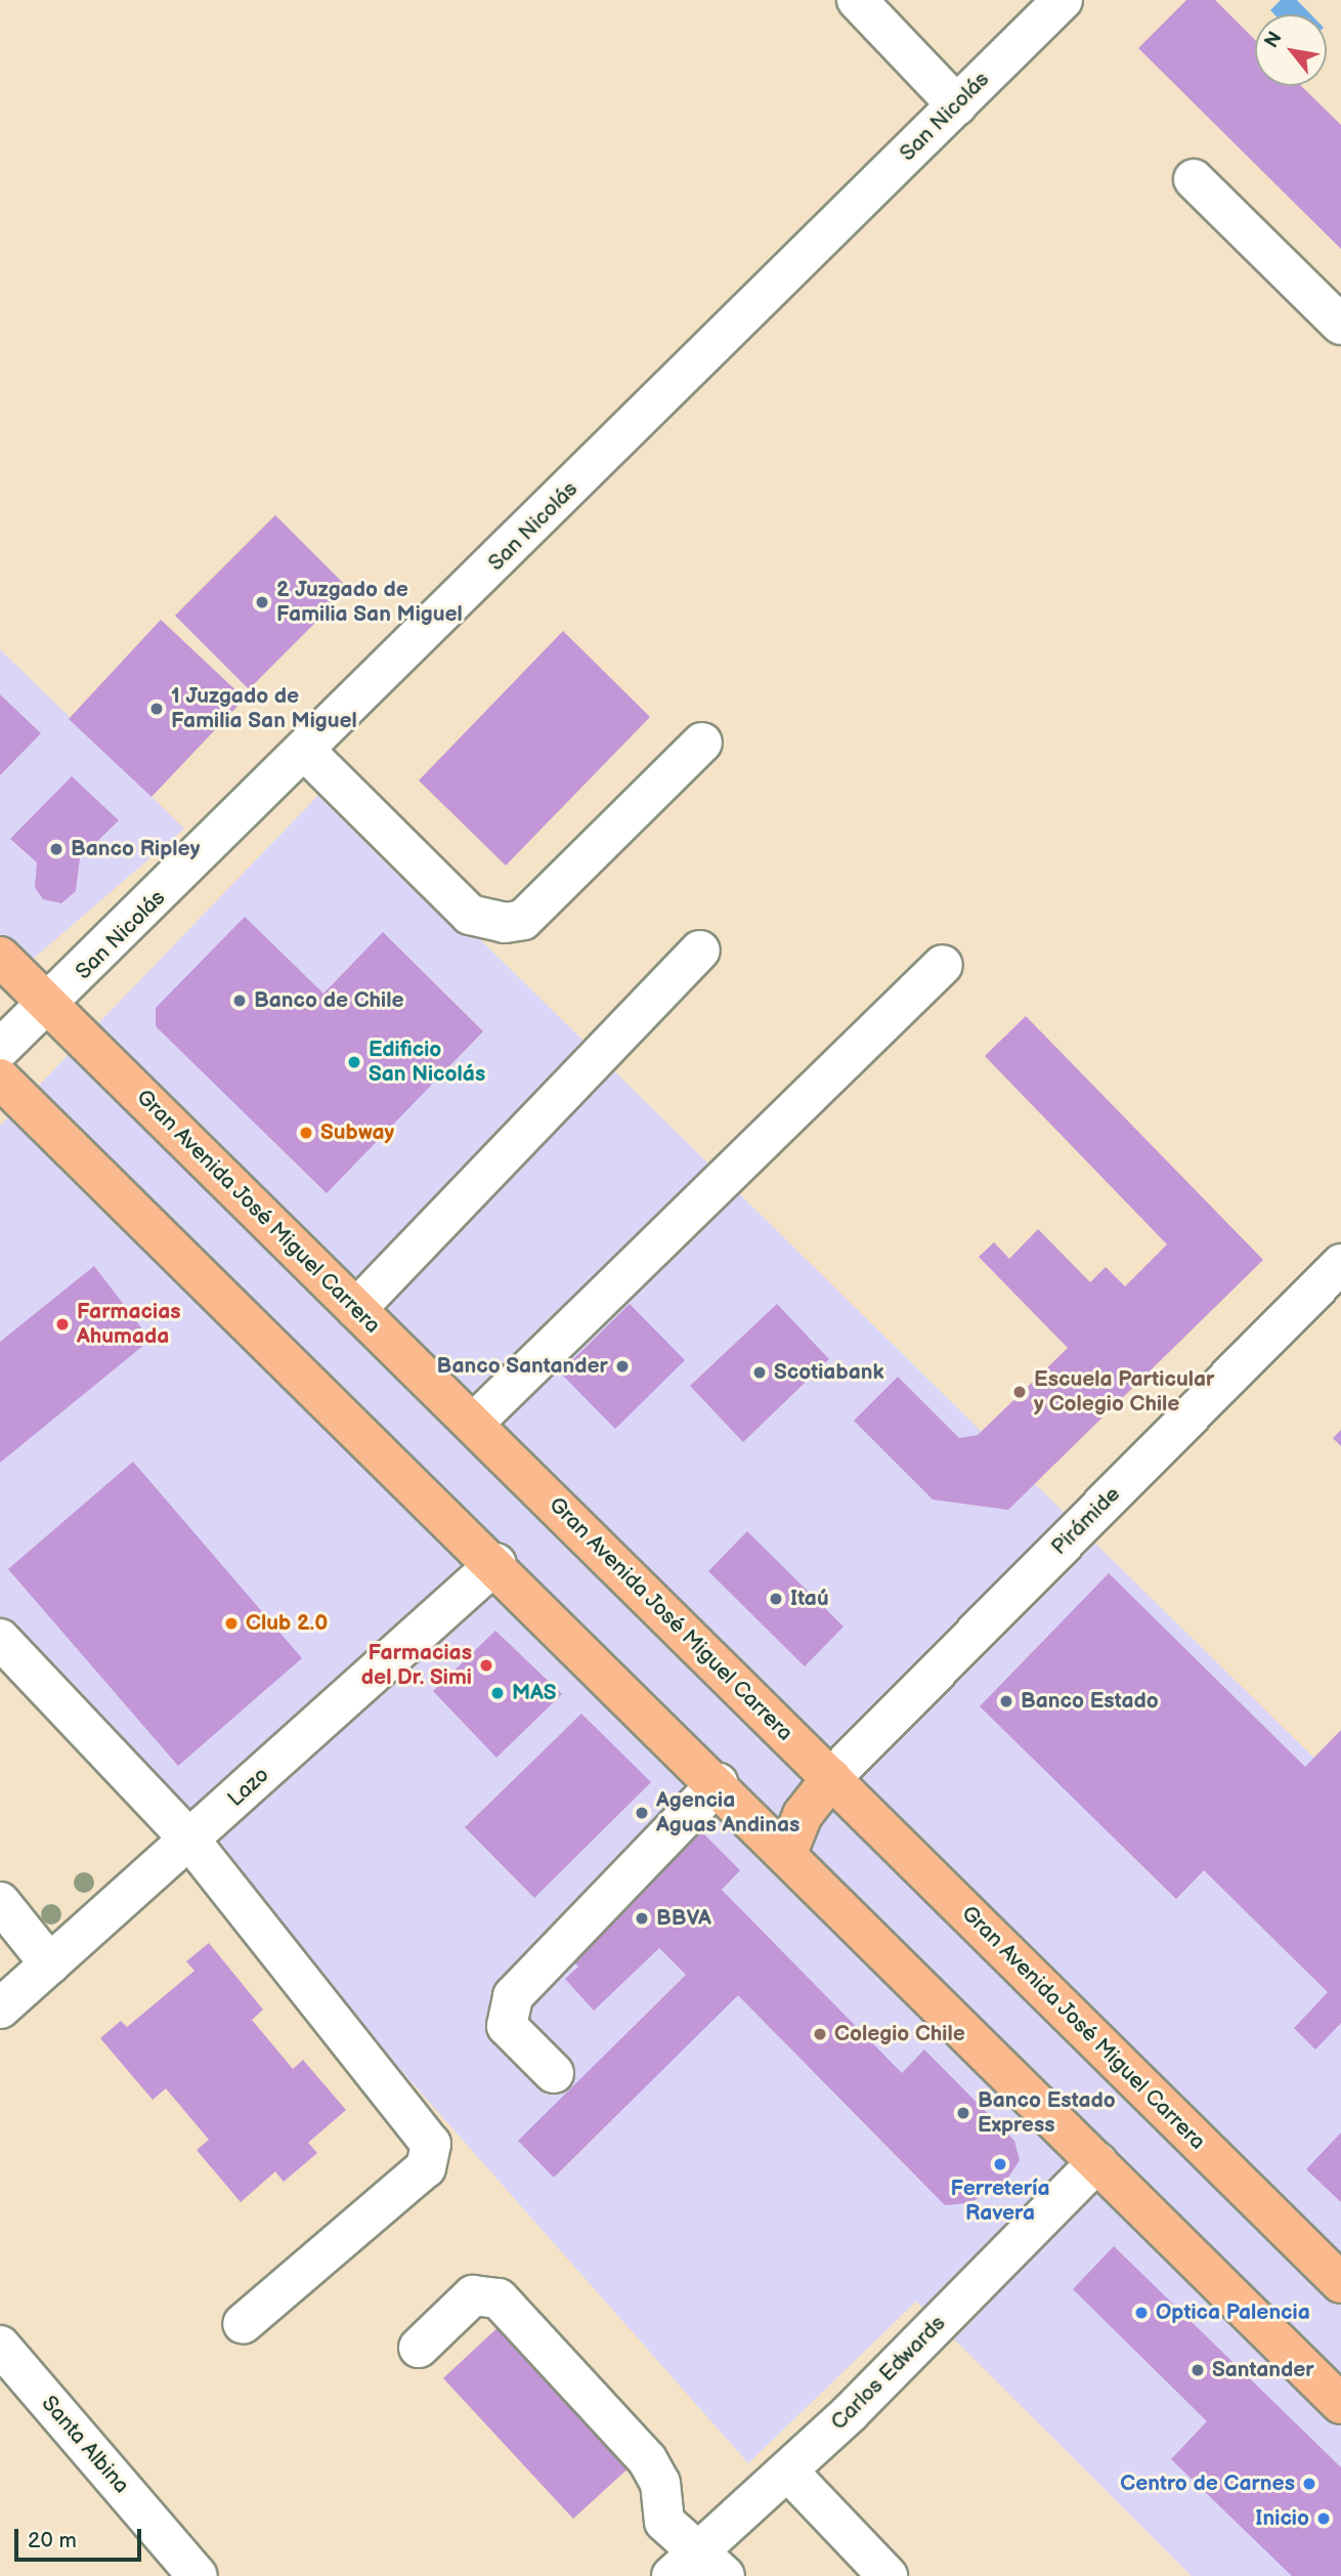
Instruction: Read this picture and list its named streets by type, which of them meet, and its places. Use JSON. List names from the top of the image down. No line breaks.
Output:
{"streets":{"main road":["Gran Avenida José Miguel Carrera"],"street":["San Nicolás","Pirámide","Lazo","Carlos Edwards","Santa Albina"]},"crossings":[["San Nicolás","Gran Avenida José Miguel Carrera"],["Gran Avenida José Miguel Carrera","Pirámide"]],"places":["2 Juzgado de Familia San Miguel","1 Juzgado de Familia San Miguel","Banco Ripley","Banco de Chile","Edificio San Nicolás","Subway","Farmacias Ahumada","Banco Santander","Scotiabank","Escuela Particular y Colegio Chile","Itaú","Club 2.0","Farmacias del Dr. Simi","MAS","Banco Estado","Agencia Aguas Andinas","BBVA","Colegio Chile","Banco Estado Express","Ferretería Ravera","Optica Palencia","Santander","Centro de Carnes","Inicio"],"scale_bar":"20 m","north":"top left"}
